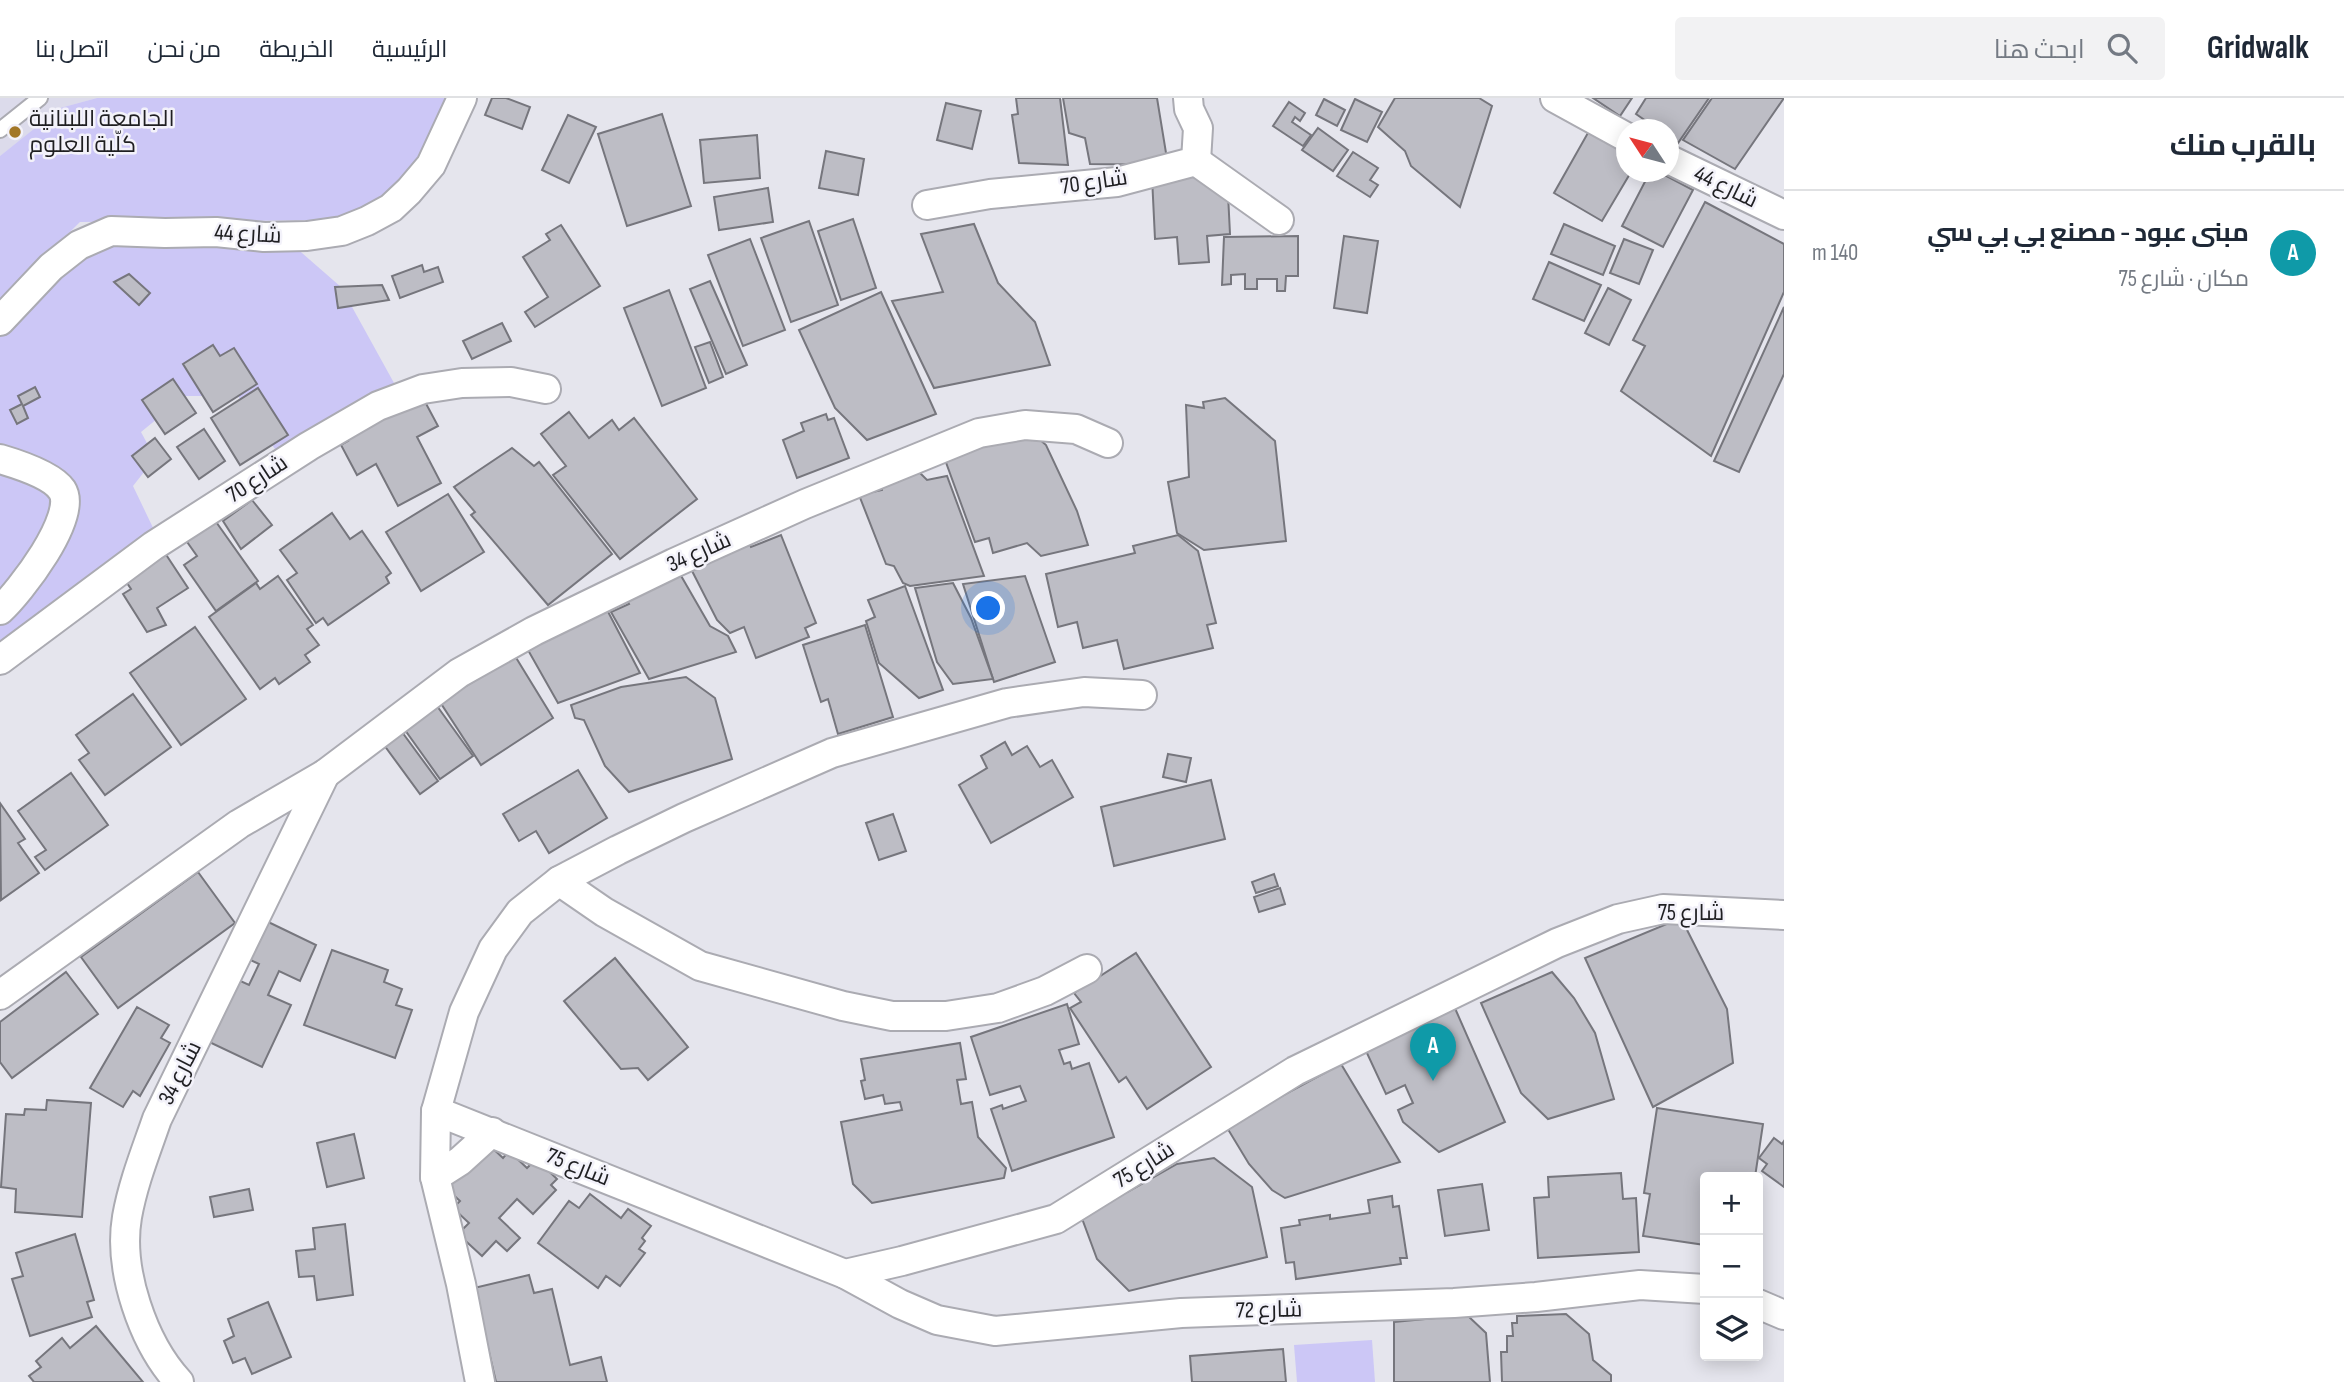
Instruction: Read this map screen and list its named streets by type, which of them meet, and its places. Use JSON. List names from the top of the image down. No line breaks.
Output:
{"streets":{"street":["شارع 70","شارع 44","شارع 34","شارع 75","شارع 72"]},"crossings":[["شارع 75","شارع 72"]],"places":["الجامعة اللبنانية كلّية العلوم"],"north":"top left","page":{"header":"Gridwalk","search":"ابحث هنا","nav":["الرئيسية","الخريطة","من نحن","اتصل بنا"],"heading":"بالقرب منك","list":[{"mark":"A","name":"مبنى عبود - مصنع بي بي سي","note":"مكان · شارع 75","value":"140 m"}],"pins":"A","map_buttons":["+","−"]}}
